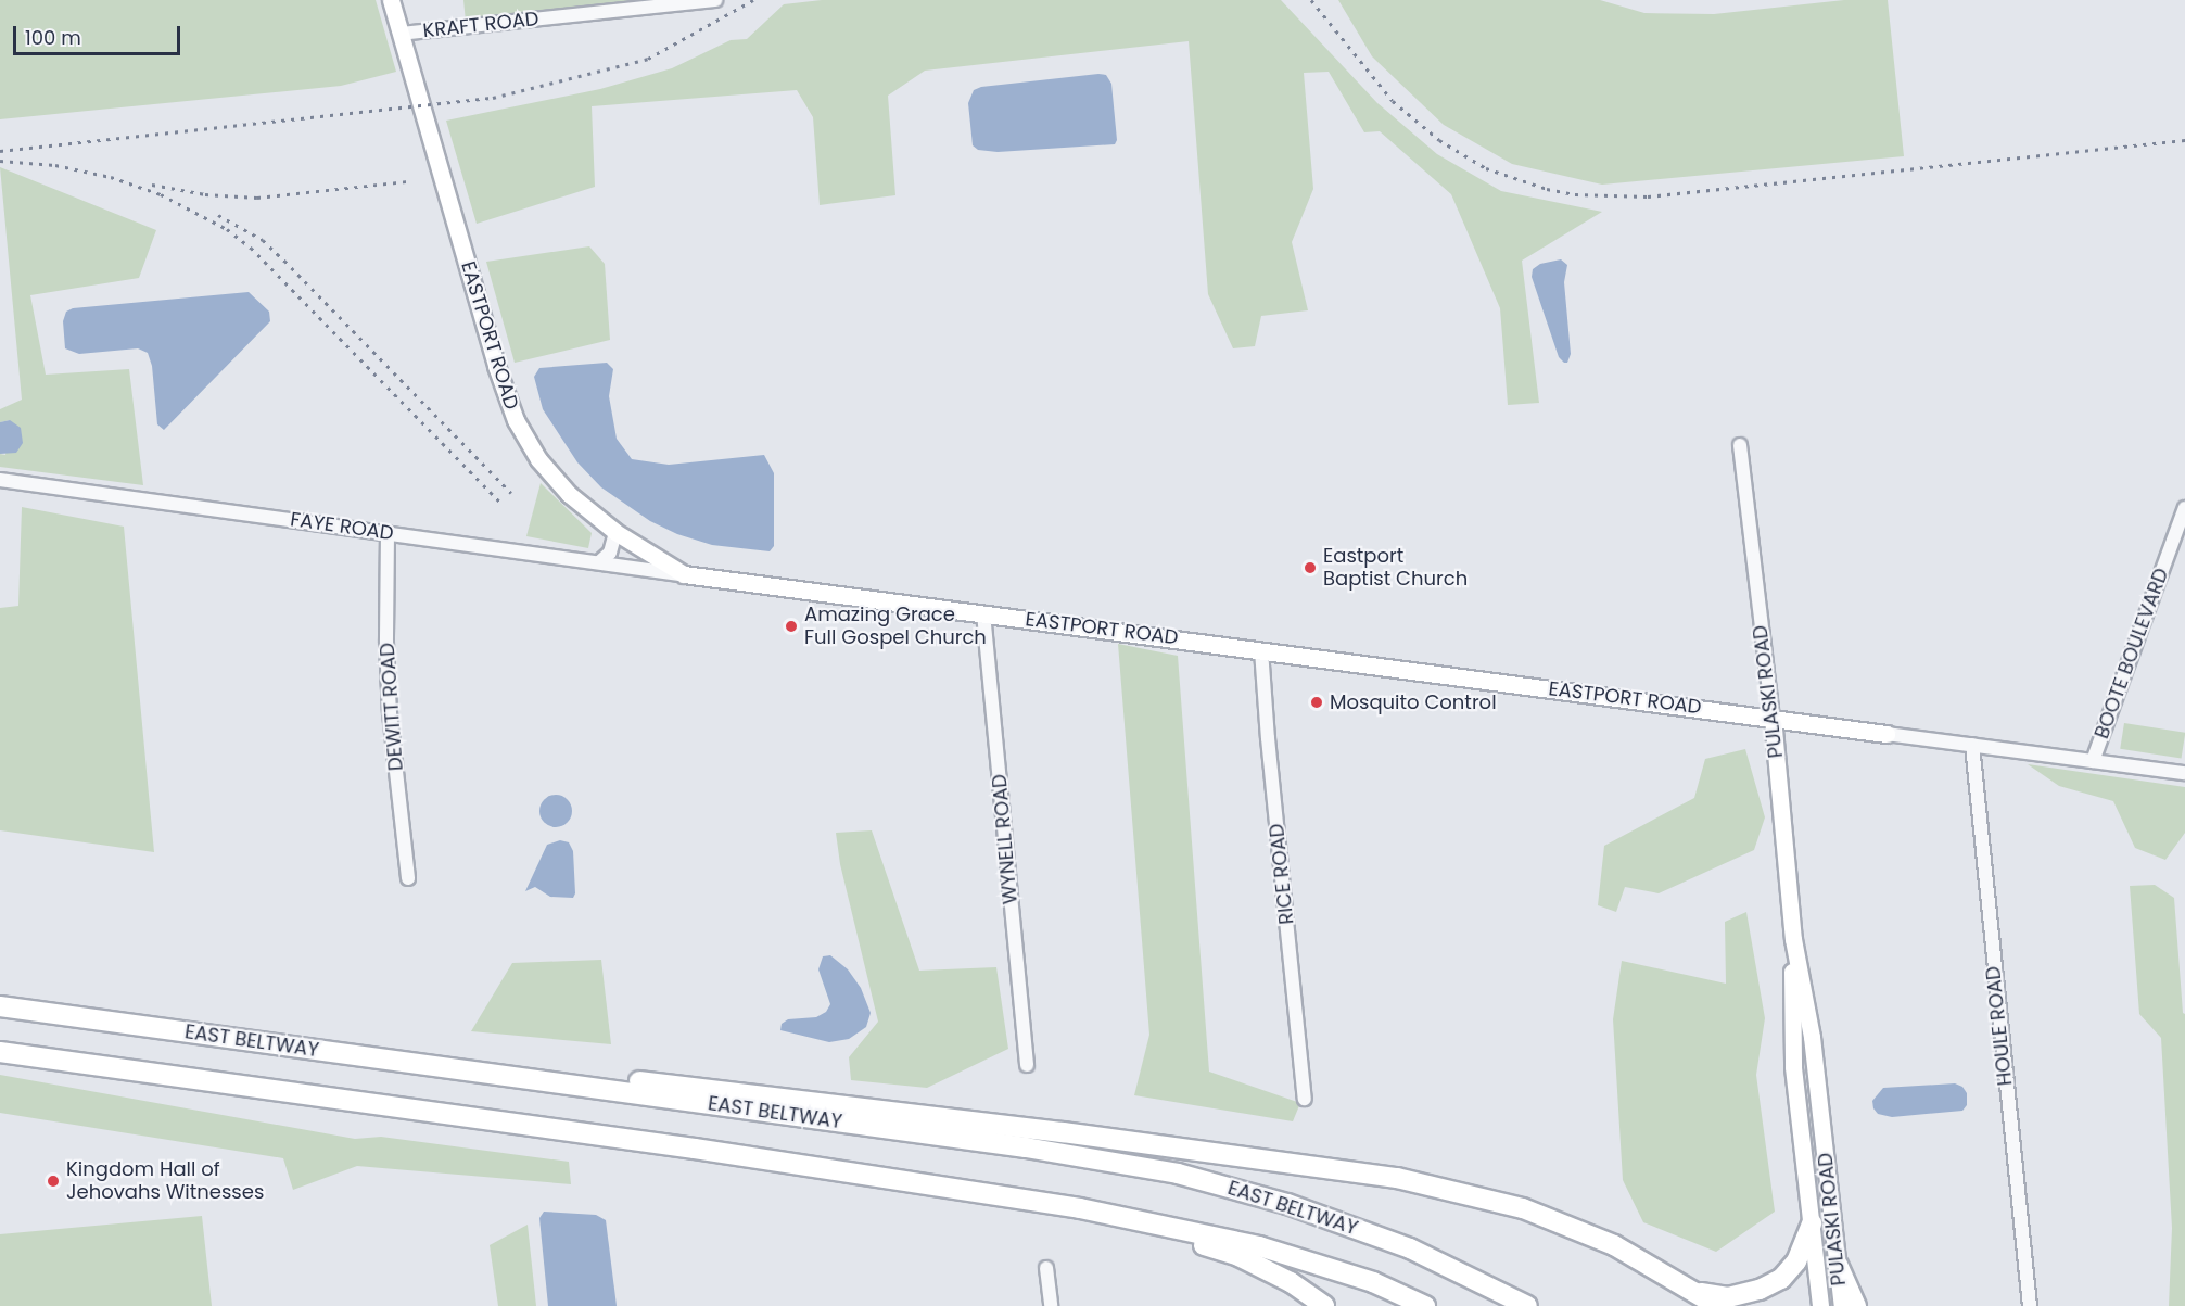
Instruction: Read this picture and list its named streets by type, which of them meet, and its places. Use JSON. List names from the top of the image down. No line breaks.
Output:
{"streets":{"highway":["EAST BELTWAY"],"main road":["EASTPORT ROAD","PULASKI ROAD"],"street":["KRAFT ROAD","FAYE ROAD","BOOTE BOULEVARD","DEWITT ROAD","WYNELL ROAD","RICE ROAD","HOULE ROAD"]},"crossings":[["KRAFT ROAD","EASTPORT ROAD"],["EASTPORT ROAD","FAYE ROAD"],["EASTPORT ROAD","BOOTE BOULEVARD"],["EASTPORT ROAD","PULASKI ROAD"],["EASTPORT ROAD","WYNELL ROAD"],["EASTPORT ROAD","RICE ROAD"],["EASTPORT ROAD","HOULE ROAD"],["FAYE ROAD","DEWITT ROAD"]],"places":["Eastport Baptist Church","Amazing Grace Full Gospel Church","Mosquito Control","Kingdom Hall of Jehovahs Witnesses"],"scale_bar":"100 m"}
